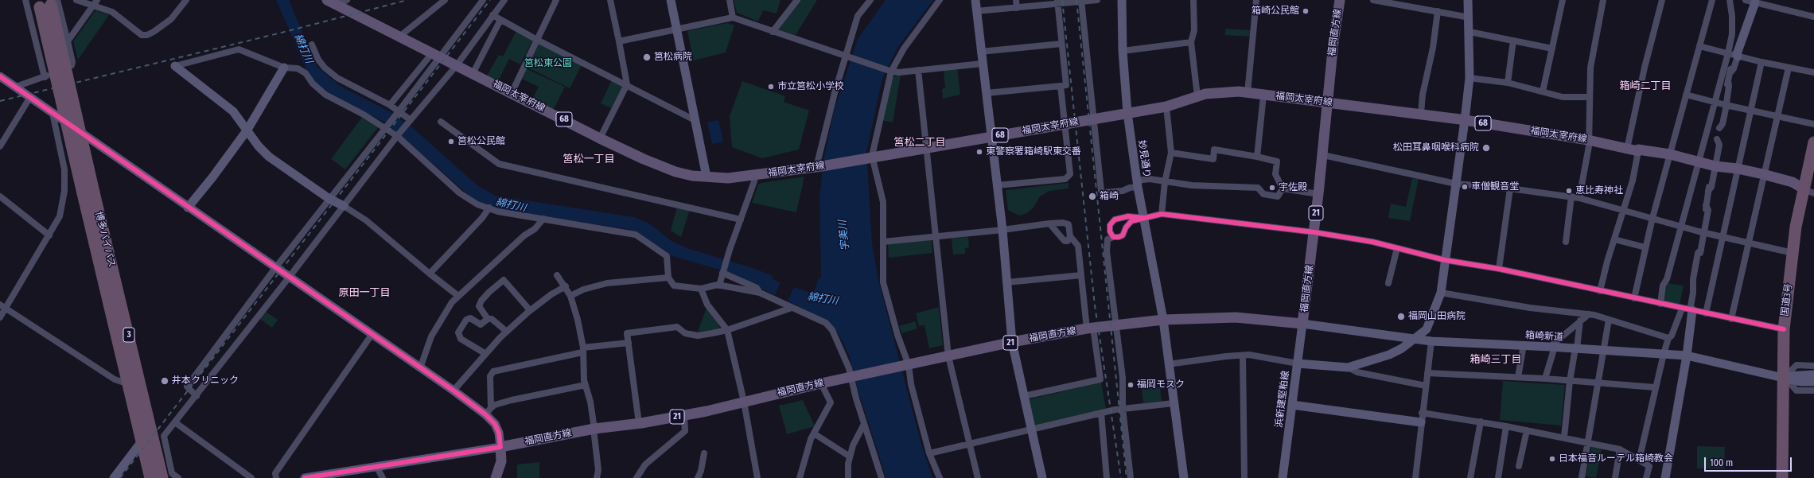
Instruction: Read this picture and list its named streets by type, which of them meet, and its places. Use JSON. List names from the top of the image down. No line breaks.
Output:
{"streets":{"highway":["博多バイパス","国道3号","3"],"main road":["福岡直方線","福岡太宰府線","68","21"],"street":["妙見通り","箱崎新道","浜新建堅粕線"]},"crossings":[["福岡直方線","福岡太宰府線"],["福岡直方線","妙見通り"],["福岡直方線","箱崎新道"],["福岡直方線","浜新建堅粕線"],["福岡太宰府線","妙見通り"],["福岡太宰府線","国道3号"],["国道3号","箱崎新道"],["箱崎新道","浜新建堅粕線"]],"districts":["箱崎二丁目","筥松二丁目","筥松一丁目","原田一丁目","箱崎三丁目"],"water":["綿打川","宇美川"],"parks":["筥松東公園"],"places":["箱崎公民館","筥松病院","市立筥松小学校","筥松公民館","松田耳鼻咽喉科病院","東警察署箱崎駅東交番","車僧観音堂","宇佐殿","恵比寿神社","箱崎","福岡山田病院","井本クリニック","福岡モスク","日本福音ルーテル箱崎教会"],"scale_bar":"100 m"}
